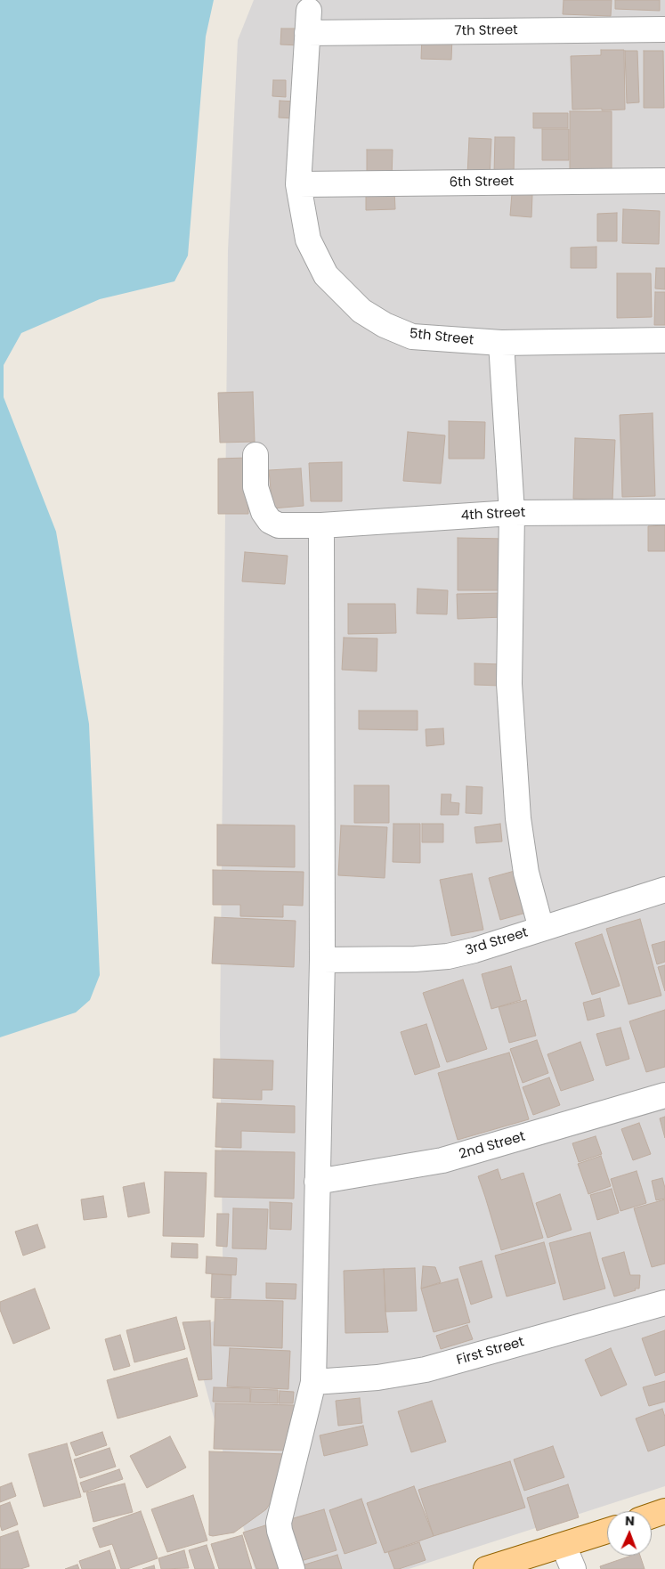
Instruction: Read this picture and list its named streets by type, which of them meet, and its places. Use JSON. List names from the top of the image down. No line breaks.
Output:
{"streets":{"street":["7th Street","6th Street","5th Street","4th Street","3rd Street","2nd Street","First Street"]},"crossings":[["7th Street","5th Street"],["6th Street","5th Street"]],"north":"top"}
